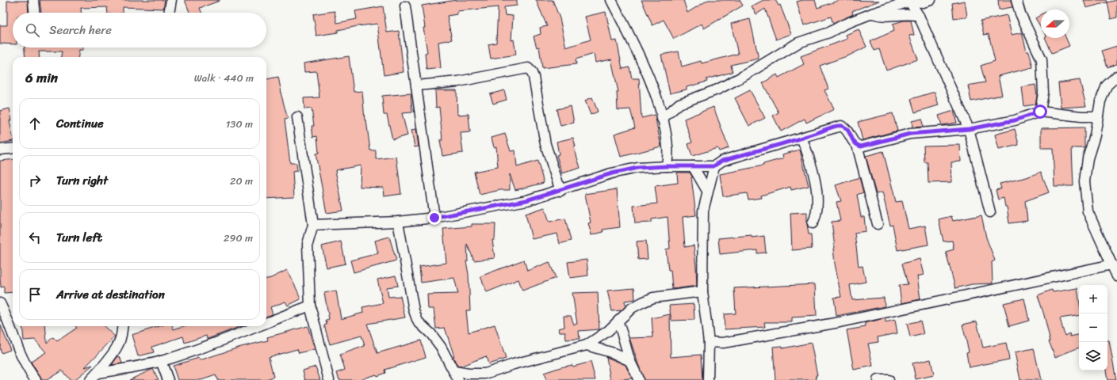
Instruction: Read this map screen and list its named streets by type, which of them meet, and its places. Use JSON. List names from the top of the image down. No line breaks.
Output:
{"north":"left","page":{"search":"Search here","heading":["6 min","Walk · 440 m"],"list":[["Continue","130 m"],["Turn right","20 m"],["Turn left","290 m"],"Arrive at destination"],"map_buttons":["+","−"]}}
